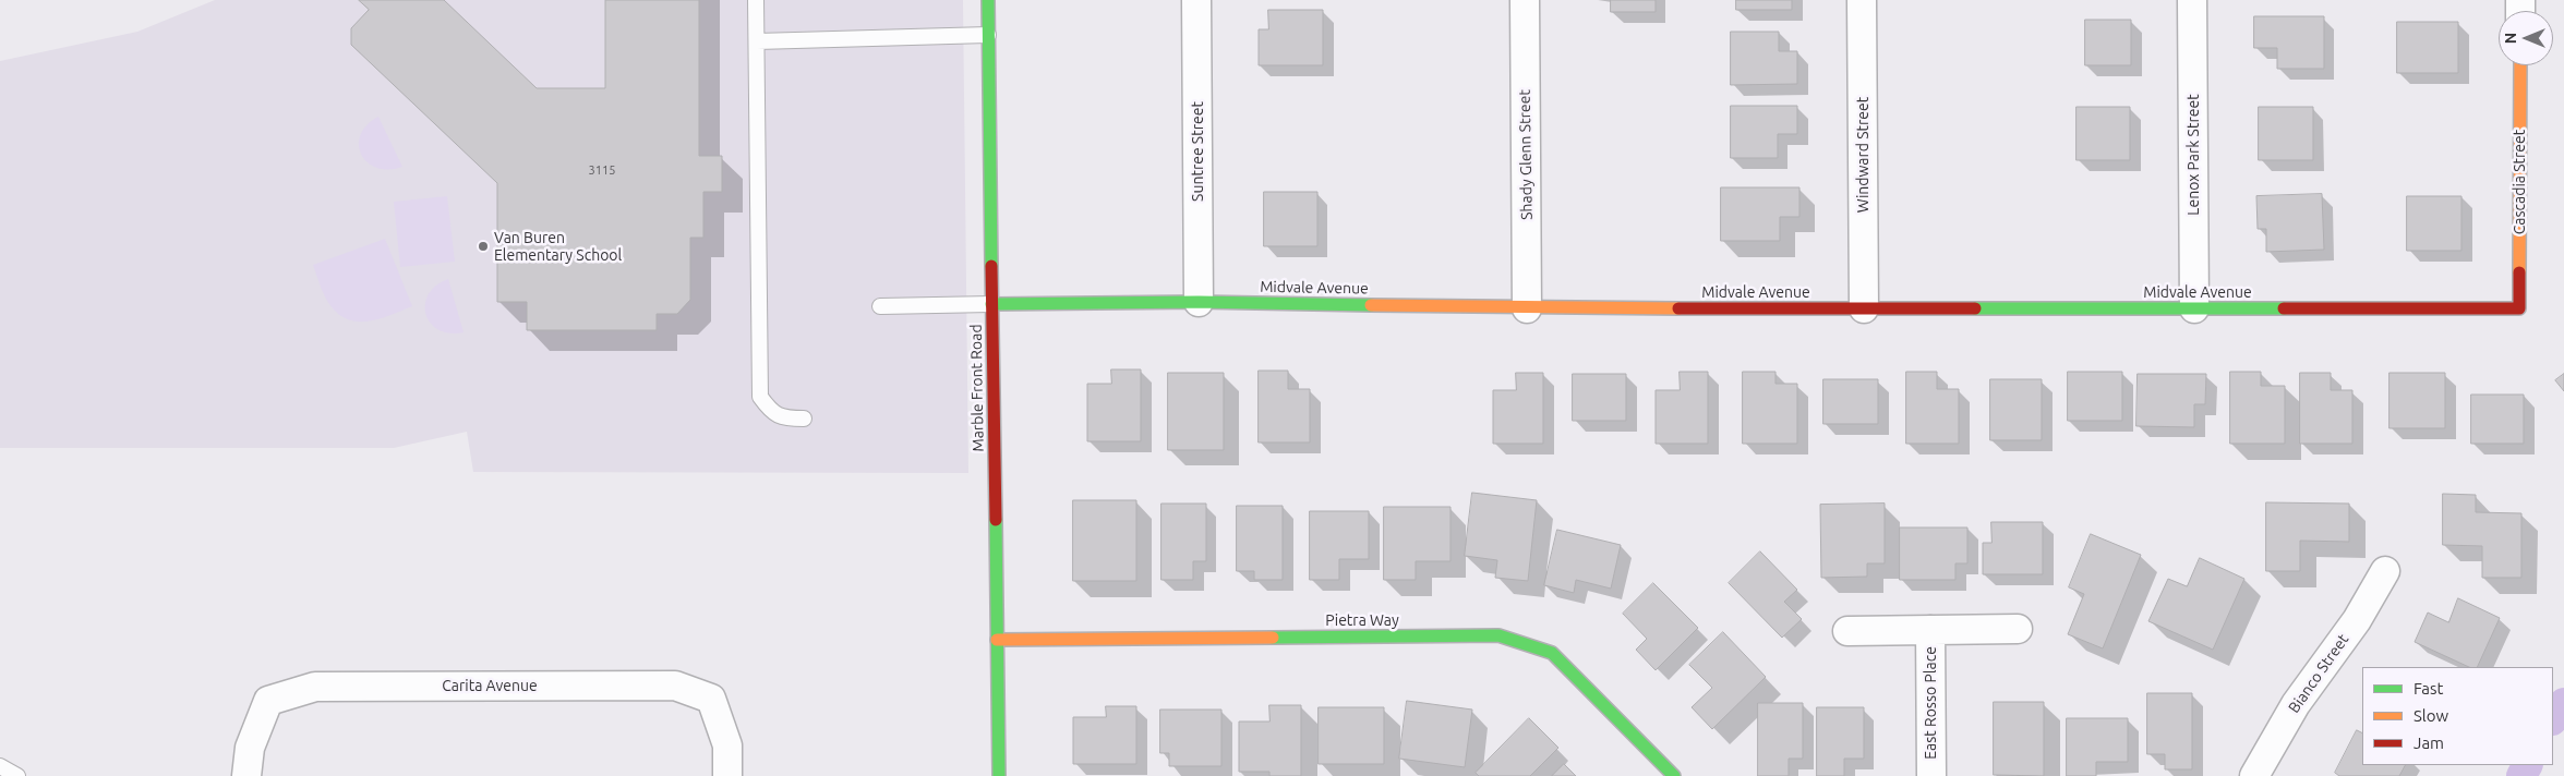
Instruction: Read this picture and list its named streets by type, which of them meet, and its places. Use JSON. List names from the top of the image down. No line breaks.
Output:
{"streets":{"street":["Suntree Street","Shady Glenn Street","Windward Street","Lenox Park Street","Cascadia Street","Midvale Avenue","Marble Front Road","Pietra Way","Bianco Street","Carita Avenue","East Rosso Place"]},"crossings":[["Suntree Street","Midvale Avenue"],["Shady Glenn Street","Midvale Avenue"],["Windward Street","Midvale Avenue"],["Lenox Park Street","Midvale Avenue"],["Cascadia Street","Midvale Avenue"],["Midvale Avenue","Marble Front Road"],["Marble Front Road","Pietra Way"]],"places":["Van Buren Elementary School"],"house_numbers":["3115"],"legend":["Fast","Slow","Jam"],"north":"left"}
